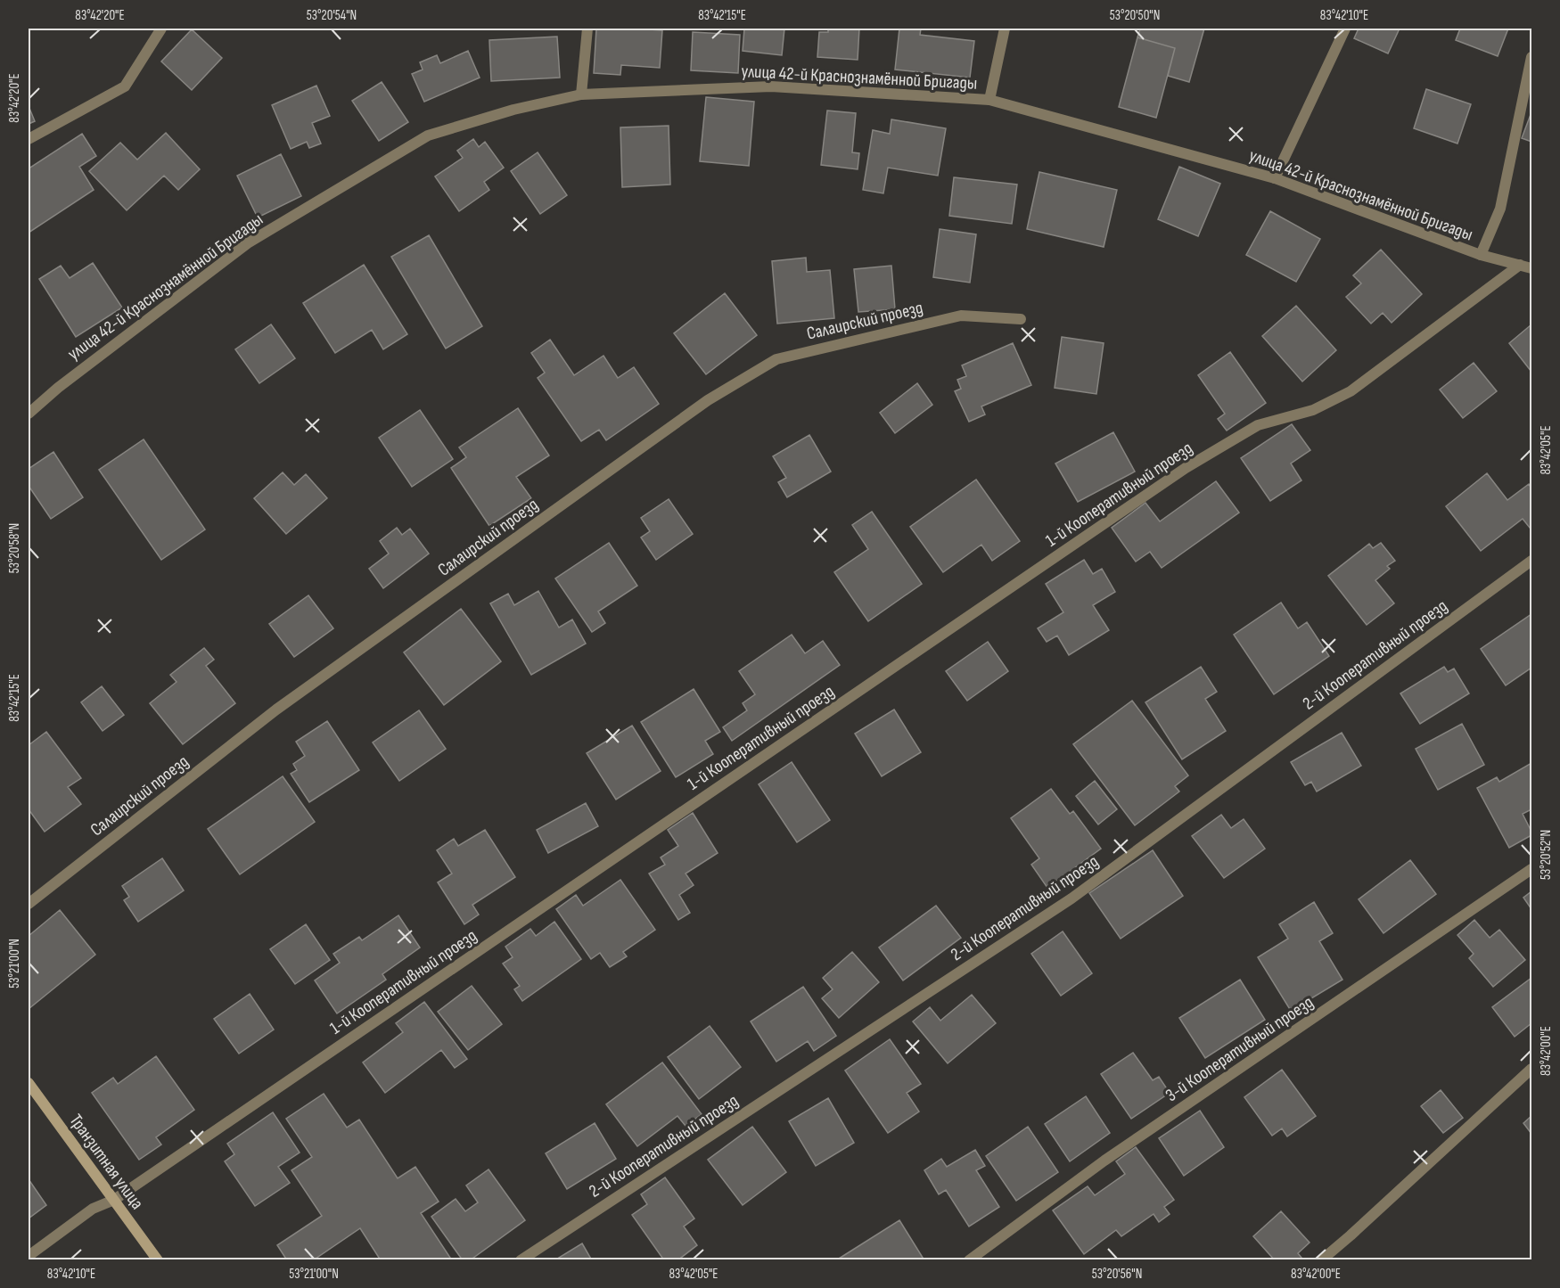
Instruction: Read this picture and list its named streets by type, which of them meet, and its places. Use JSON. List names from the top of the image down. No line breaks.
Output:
{"streets":{"street":["улица 42-й Краснознамённой Бригады","Салаирский проезд","1-й Кооперативный проезд","2-й Кооперативный проезд","3-й Кооперативный проезд","Транзитная улица"]},"crossings":[["улица 42-й Краснознамённой Бригады","1-й Кооперативный проезд"],["1-й Кооперативный проезд","Транзитная улица"]],"coordinates":["83°42'20\"E","53°20'54\"N","83°42'15\"E","53°20'50\"N","83°42'10\"E","83°42'05\"E","53°20'58\"N","53°20'52\"N","53°21'00\"N","83°42'00\"E","53°20'56\"N"]}
